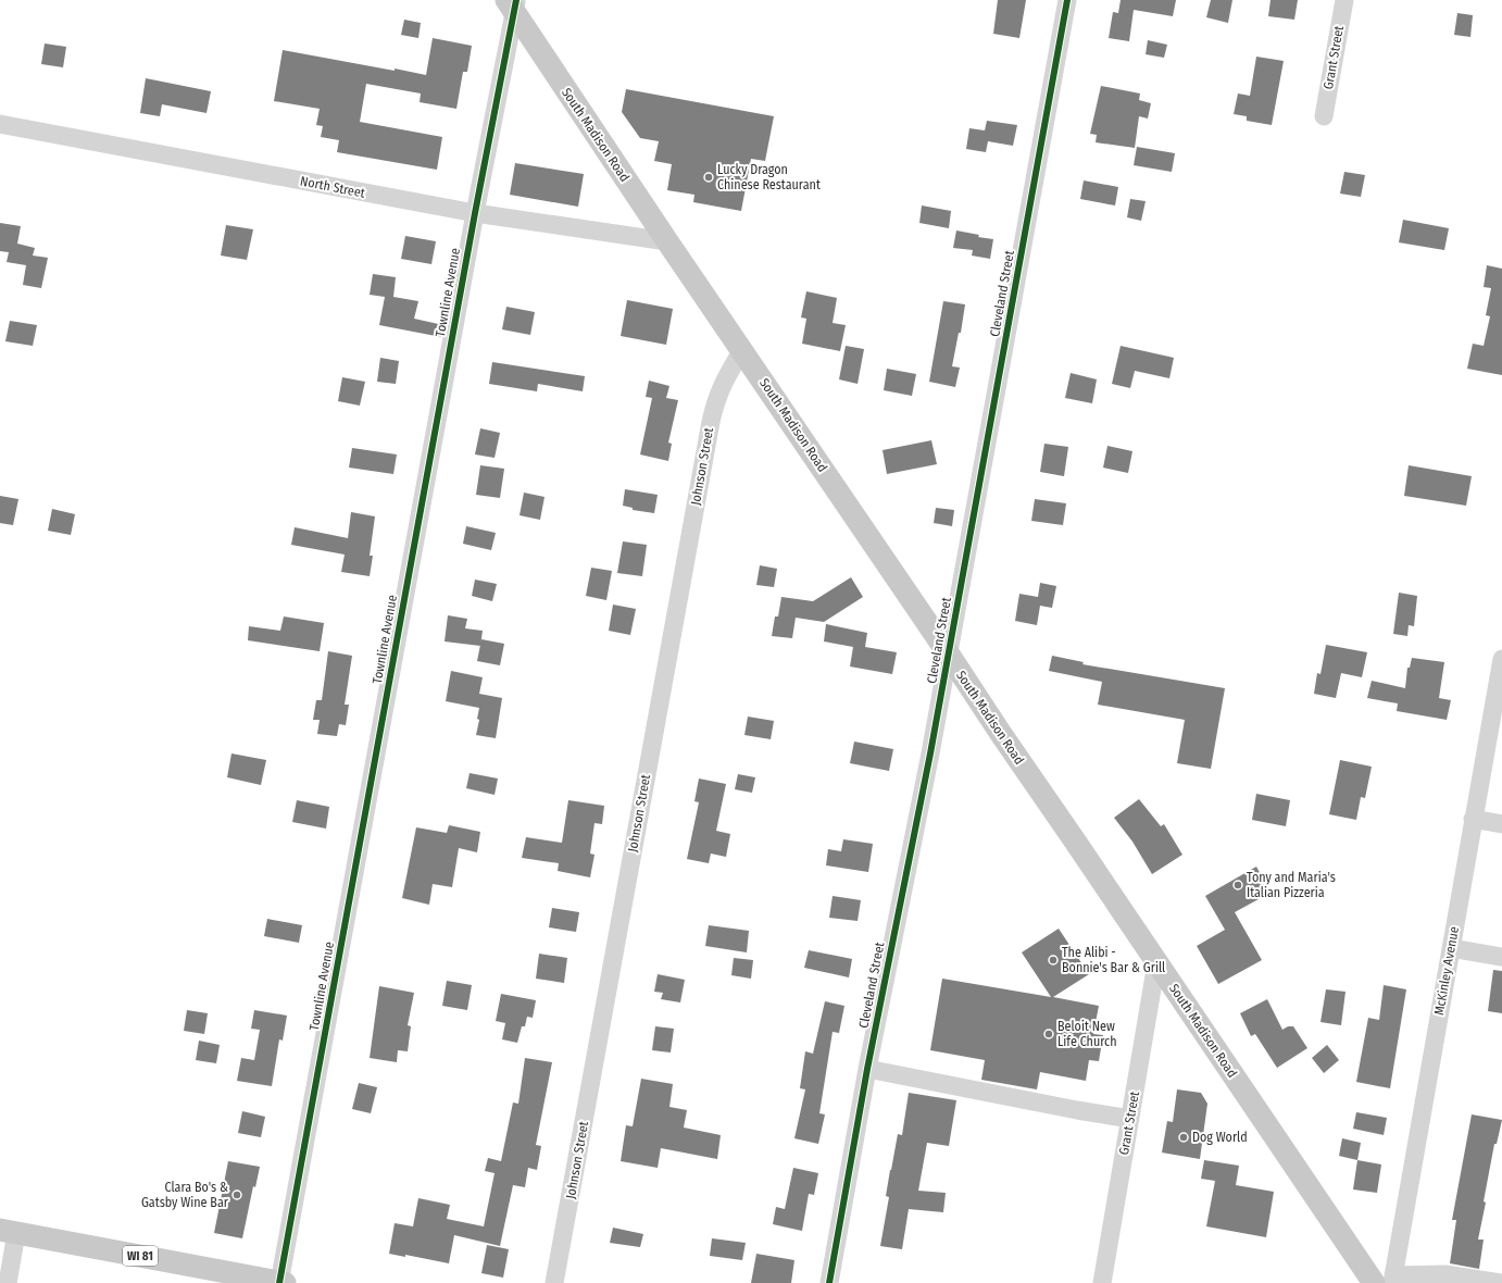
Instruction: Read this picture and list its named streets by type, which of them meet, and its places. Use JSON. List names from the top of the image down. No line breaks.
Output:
{"streets":{"main road":["South Madison Road","WI 81"],"street":["Grant Street","North Street","Townline Avenue","Cleveland Street","Johnson Street","McKinley Avenue"]},"crossings":[["Grant Street","South Madison Road"],["South Madison Road","North Street"],["South Madison Road","Townline Avenue"],["South Madison Road","Cleveland Street"],["South Madison Road","Johnson Street"],["South Madison Road","McKinley Avenue"],["North Street","Townline Avenue"],["Townline Avenue","WI 81"]],"places":["Lucky Dragon Chinese Restaurant","Tony and Maria's Italian Pizzeria","The Alibi - Bonnie's Bar & Grill","Beloit New Life Church","Dog World","Clara Bo's & Gatsby Wine Bar"]}
